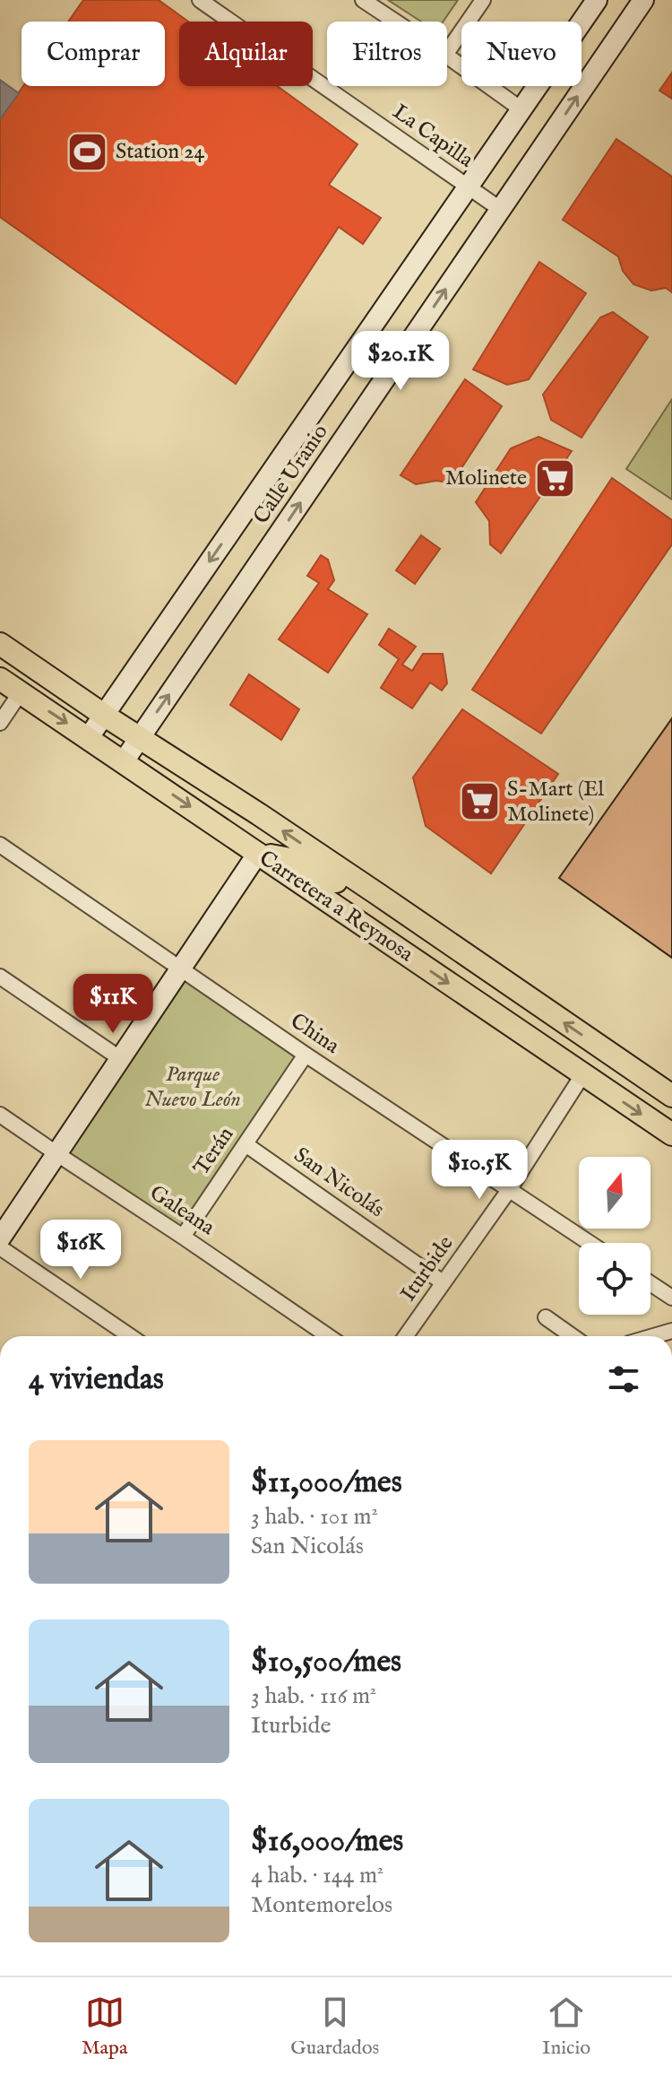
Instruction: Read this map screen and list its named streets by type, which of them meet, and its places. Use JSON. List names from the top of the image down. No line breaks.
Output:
{"streets":{"main road":["Carretera a Reynosa"],"street":["La Capilla","Calle Uranio","China","Terán","San Nicolás","Galeana","Iturbide"]},"crossings":[["La Capilla","Calle Uranio"],["Calle Uranio","Carretera a Reynosa"],["Carretera a Reynosa","Iturbide"],["China","Terán"],["China","Iturbide"],["Terán","San Nicolás"],["Terán","Galeana"],["San Nicolás","Iturbide"]],"parks":["Parque Nuevo León"],"places":{"sports":["Station 24"],"supermarket":["Molinete","S-Mart (El Molinete)"]},"north":"top","page":{"chip":["Comprar","Alquilar","Filtros","Nuevo"],"price":["$20.1K","$11K","$10.5K","$16K"],"heading":"4 viviendas","list":[{"name":"$11,000/mes","note":"3 hab. · 101 m² · San Nicolás"},{"name":"$10,500/mes","note":"3 hab. · 116 m² · Iturbide"},{"name":"$16,000/mes","note":"4 hab. · 144 m² · Montemorelos"}],"tabs":["Mapa","Guardados","Inicio"]}}
